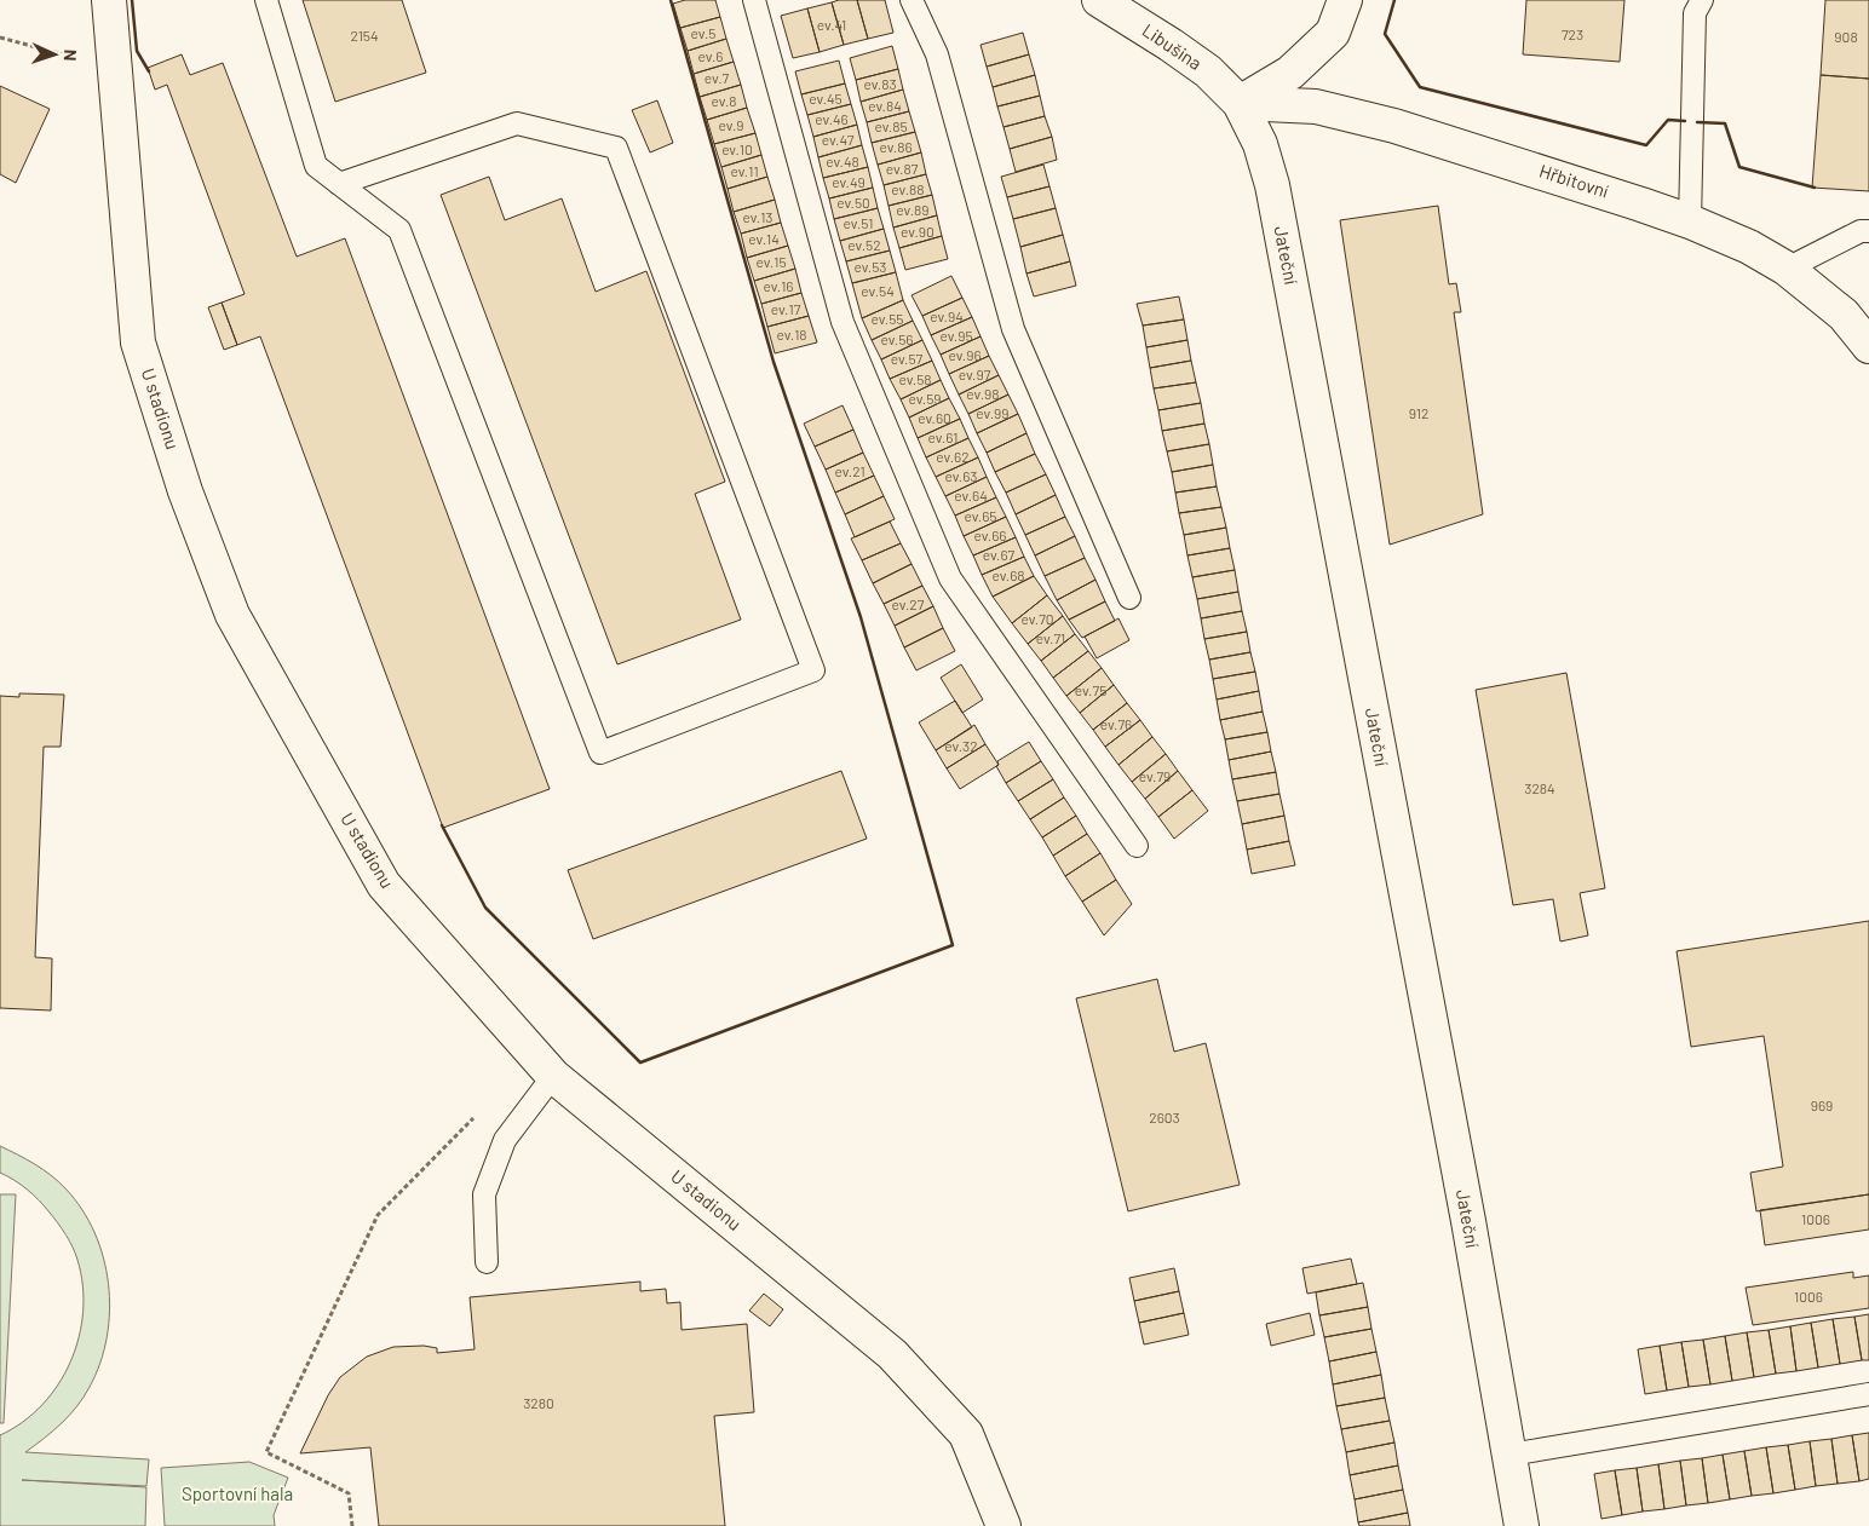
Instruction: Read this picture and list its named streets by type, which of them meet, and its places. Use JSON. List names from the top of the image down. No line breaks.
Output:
{"streets":{"street":["Libušina","Hřbitovní","Jateční","U stadionu"]},"crossings":[["Libušina","Hřbitovní"],["Libušina","Jateční"],["Hřbitovní","Jateční"]],"parks":["Sportovní hala"],"house_numbers":["ev.41","ev.5","723","2154","908","ev.6","ev.7","ev.83","ev.45","ev.8","ev.84","ev.46","ev.9","ev.85","ev.47","ev.86","ev.10","ev.48","ev.87","ev.11","ev.49","ev.88","ev.50","ev.89","ev.13","ev.51","ev.90","ev.14","ev.52","ev.15","ev.53","ev.16","ev.54","ev.17","ev.94","ev.55","ev.18","ev.95","ev.56","ev.96","ev.57","ev.97","ev.58","ev.98","ev.59","ev.99","912","ev.60","ev.61","ev.62","ev.21","ev.63","ev.64","ev.65","ev.66","ev.67","ev.68","ev.27","ev.70","ev.71","ev.75","ev.76","ev.32","ev.79","3284","969","2603","1006","1006","3280"],"north":"right"}
